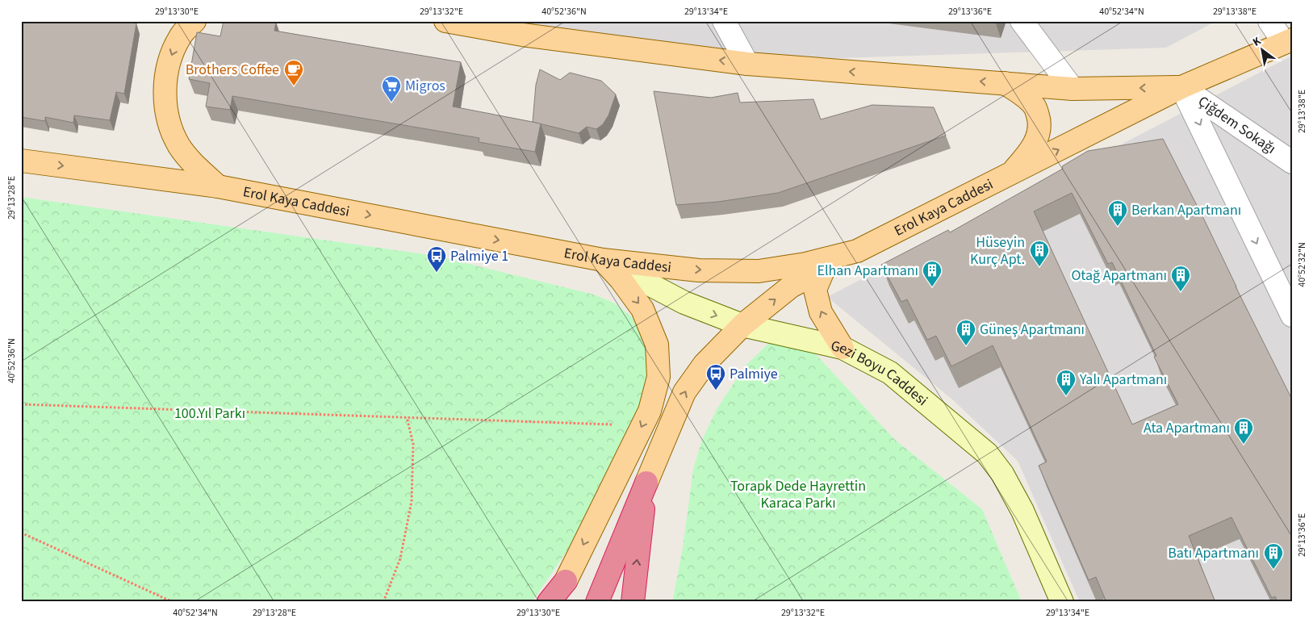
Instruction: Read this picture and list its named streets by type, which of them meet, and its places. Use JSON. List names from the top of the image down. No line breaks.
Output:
{"streets":{"main road":["Erol Kaya Caddesi"],"street":["Çiğdem Sokağı","Gezi Boyu Caddesi"]},"crossings":[["Çiğdem Sokağı","Erol Kaya Caddesi"],["Erol Kaya Caddesi","Gezi Boyu Caddesi"]],"parks":["100.Yıl Parkı","Torapk Dede Hayrettin Karaca Parkı"],"places":{"cafe":["Brothers Coffee"],"supermarket":["Migros"],"building":["Berkan Apartmanı","Hüseyin Kurç Apt.","Elhan Apartmanı","Otağ Apartmanı","Güneş Apartmanı","Yalı Apartmanı","Ata Apartmanı","Batı Apartmanı"],"bus stop":["Palmiye 1","Palmiye"]},"north":"top left","coordinates":["29°13'30\"E","29°13'32\"E","40°52'36\"N","29°13'34\"E","29°13'36\"E","40°52'34\"N","29°13'38\"E","29°13'28\"E","40°52'32\"N"]}
